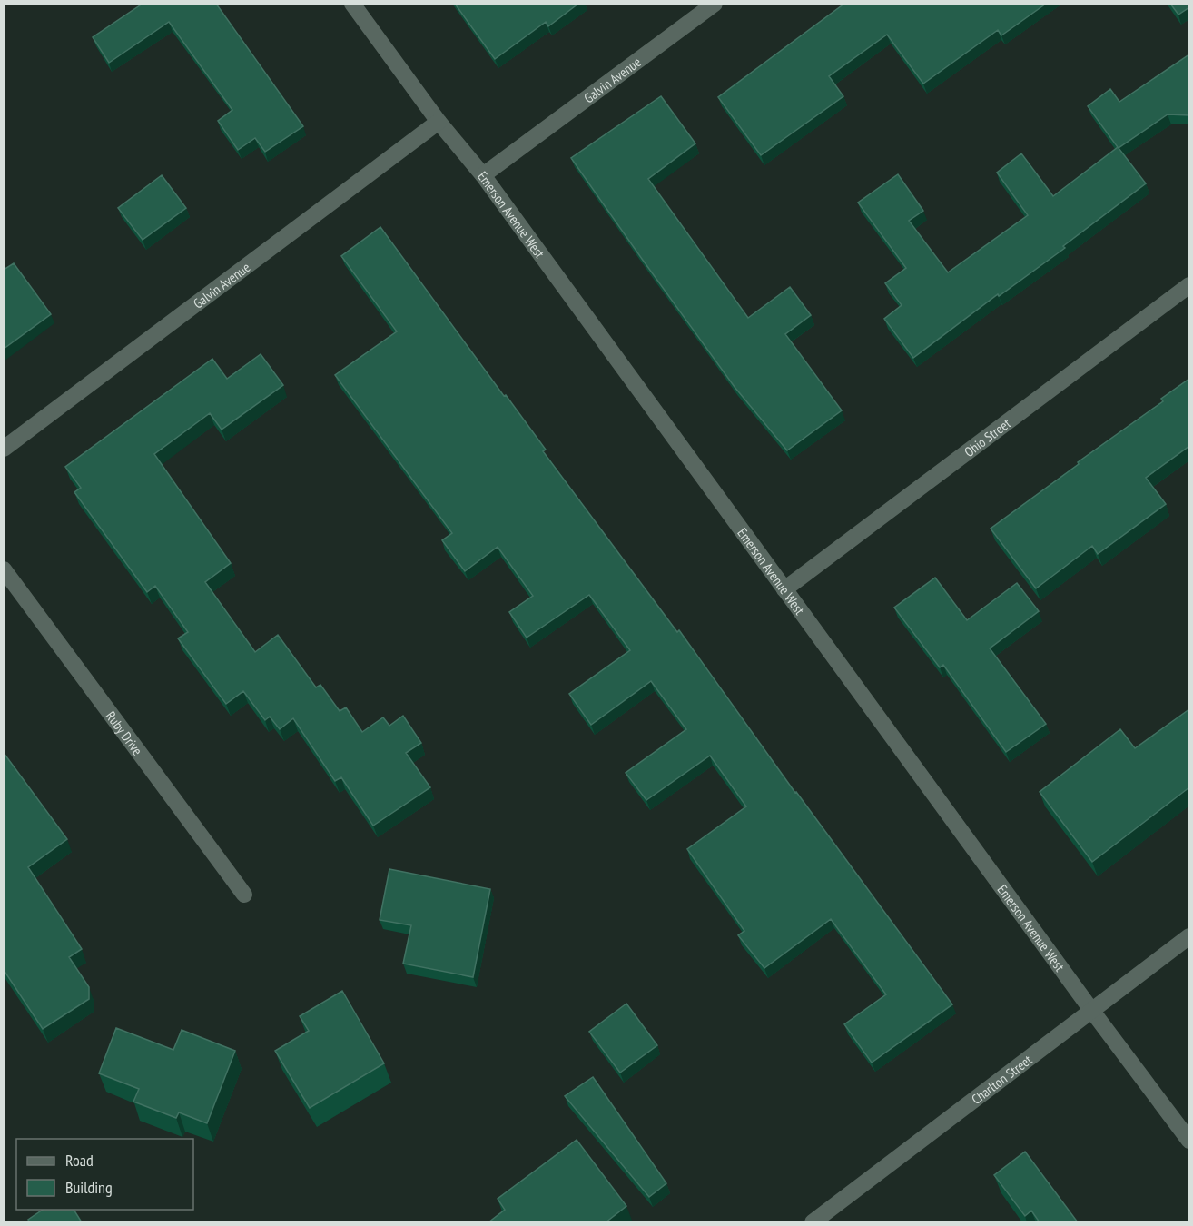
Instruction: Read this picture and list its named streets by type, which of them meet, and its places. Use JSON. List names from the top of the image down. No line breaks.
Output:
{"streets":{"street":["Galvin Avenue","Emerson Avenue West","Ohio Street","Ruby Drive","Charlton Street"]},"crossings":[["Galvin Avenue","Emerson Avenue West"],["Emerson Avenue West","Ohio Street"],["Emerson Avenue West","Charlton Street"]],"legend":["Road","Building"]}
